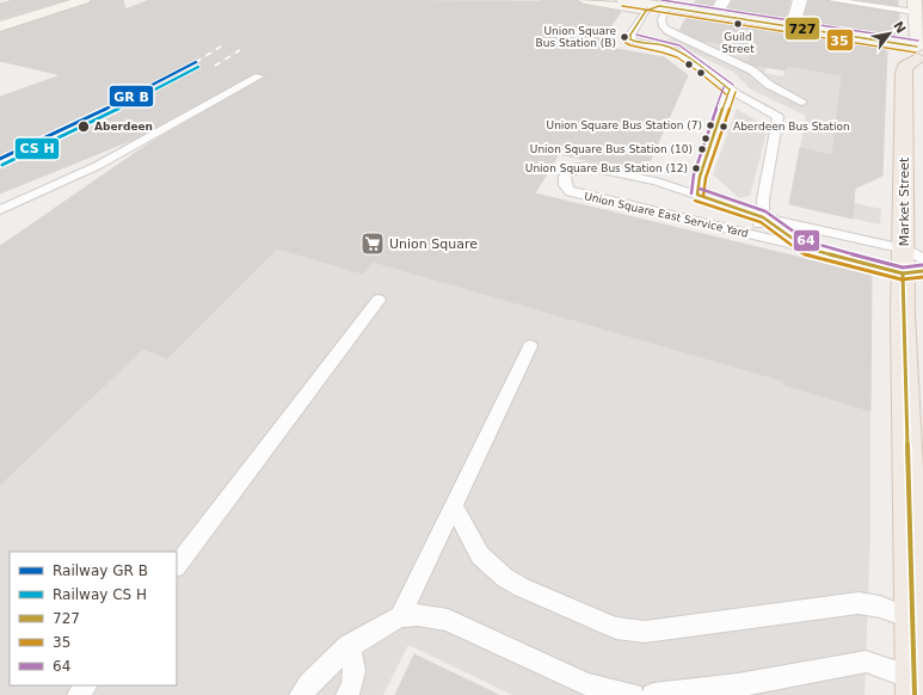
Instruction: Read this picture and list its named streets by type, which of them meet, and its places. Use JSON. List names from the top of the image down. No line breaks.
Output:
{"streets":{"main road":["Market Street"],"lane":["Union Square East Service Yard"]},"crossings":[["Market Street","Union Square East Service Yard"]],"places":{"other":["Guild Street","Union Square Bus Station (B)","Union Square Bus Station (7)","Aberdeen","Aberdeen Bus Station","Union Square Bus Station (10)","Union Square Bus Station (12)"],"supermarket":["Union Square"]},"lines":["transit line 64","transit line 727","transit line 35"],"legend":["Railway GR B","Railway CS H","727","35","64"],"north":"top right"}
